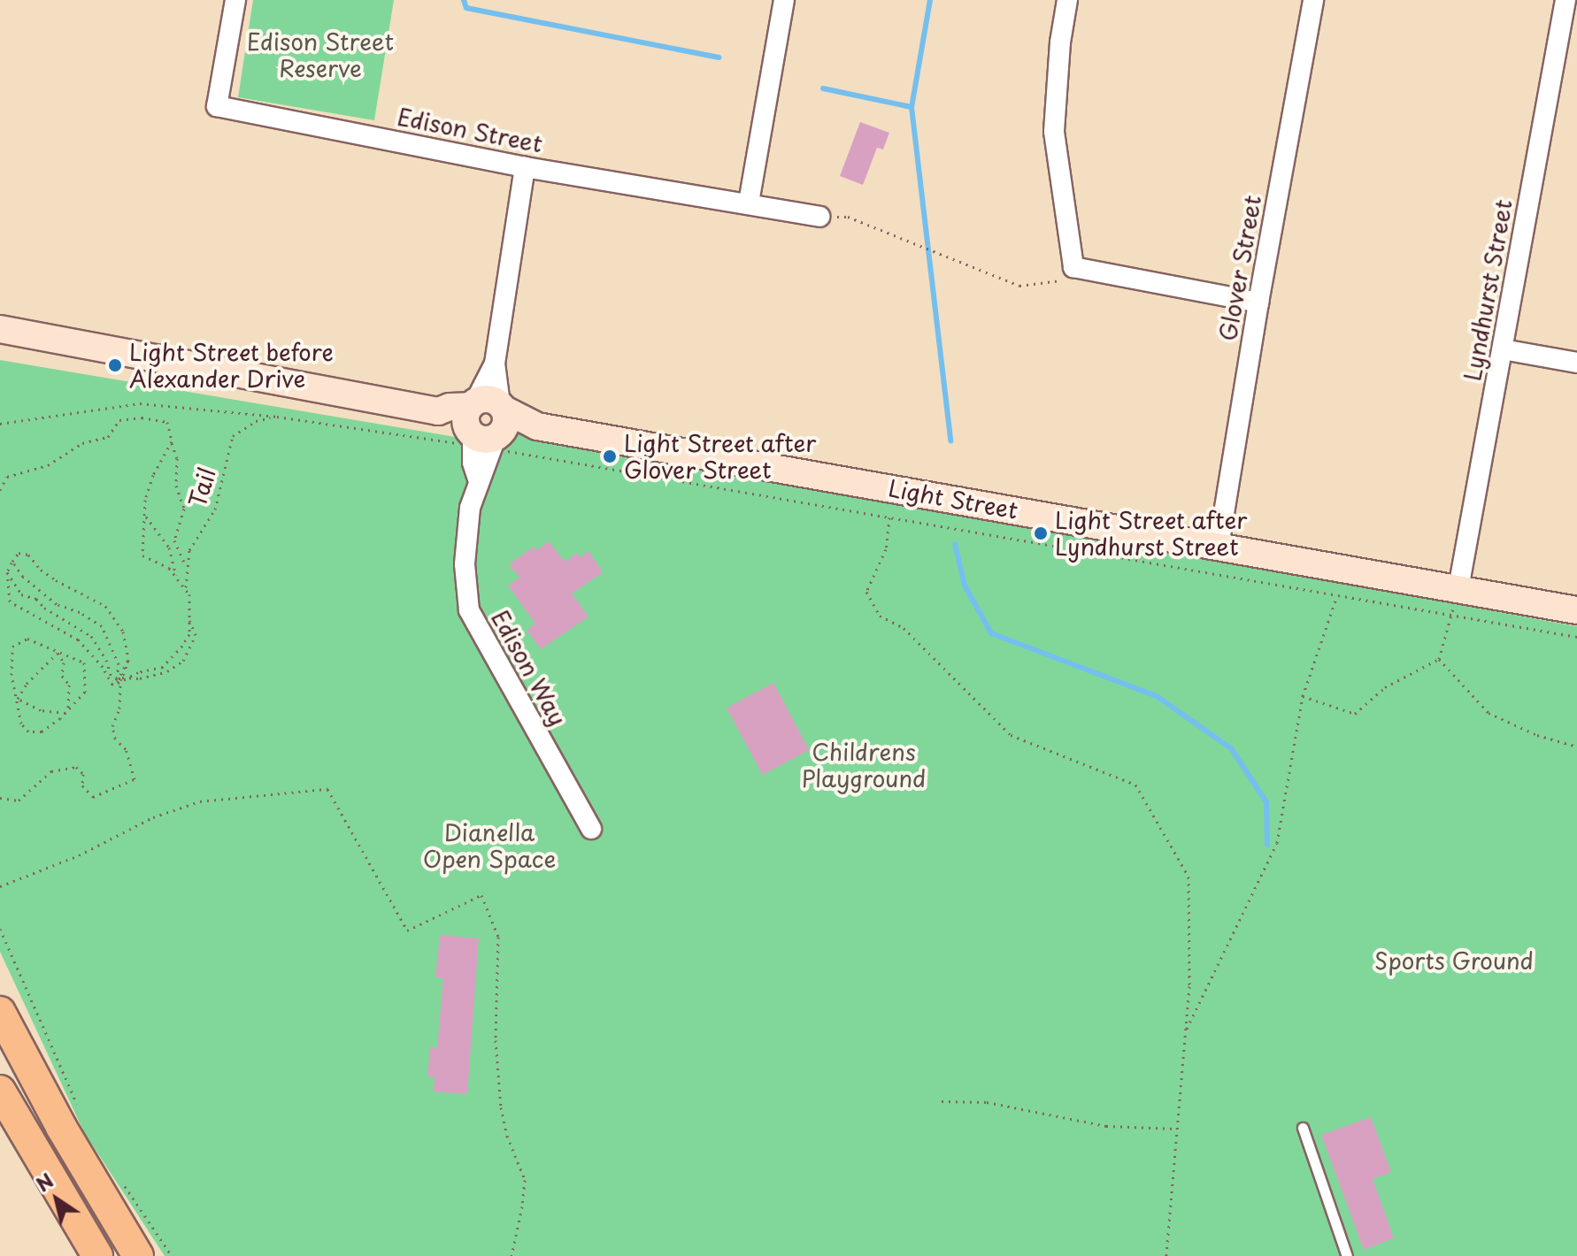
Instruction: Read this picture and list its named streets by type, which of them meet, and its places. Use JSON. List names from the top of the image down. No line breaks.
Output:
{"streets":{"street":["Edison Street","Glover Street","Lyndhurst Street","Light Street","Edison Way"],"path":["Tail"]},"crossings":[["Edison Street","Edison Way"],["Glover Street","Light Street"],["Lyndhurst Street","Light Street"],["Light Street","Edison Way"]],"parks":["Edison Street Reserve","Childrens Playground","Dianella Open Space","Sports Ground"],"places":["Light Street before Alexander Drive","Light Street after Glover Street","Light Street after Lyndhurst Street"],"north":"top left"}
